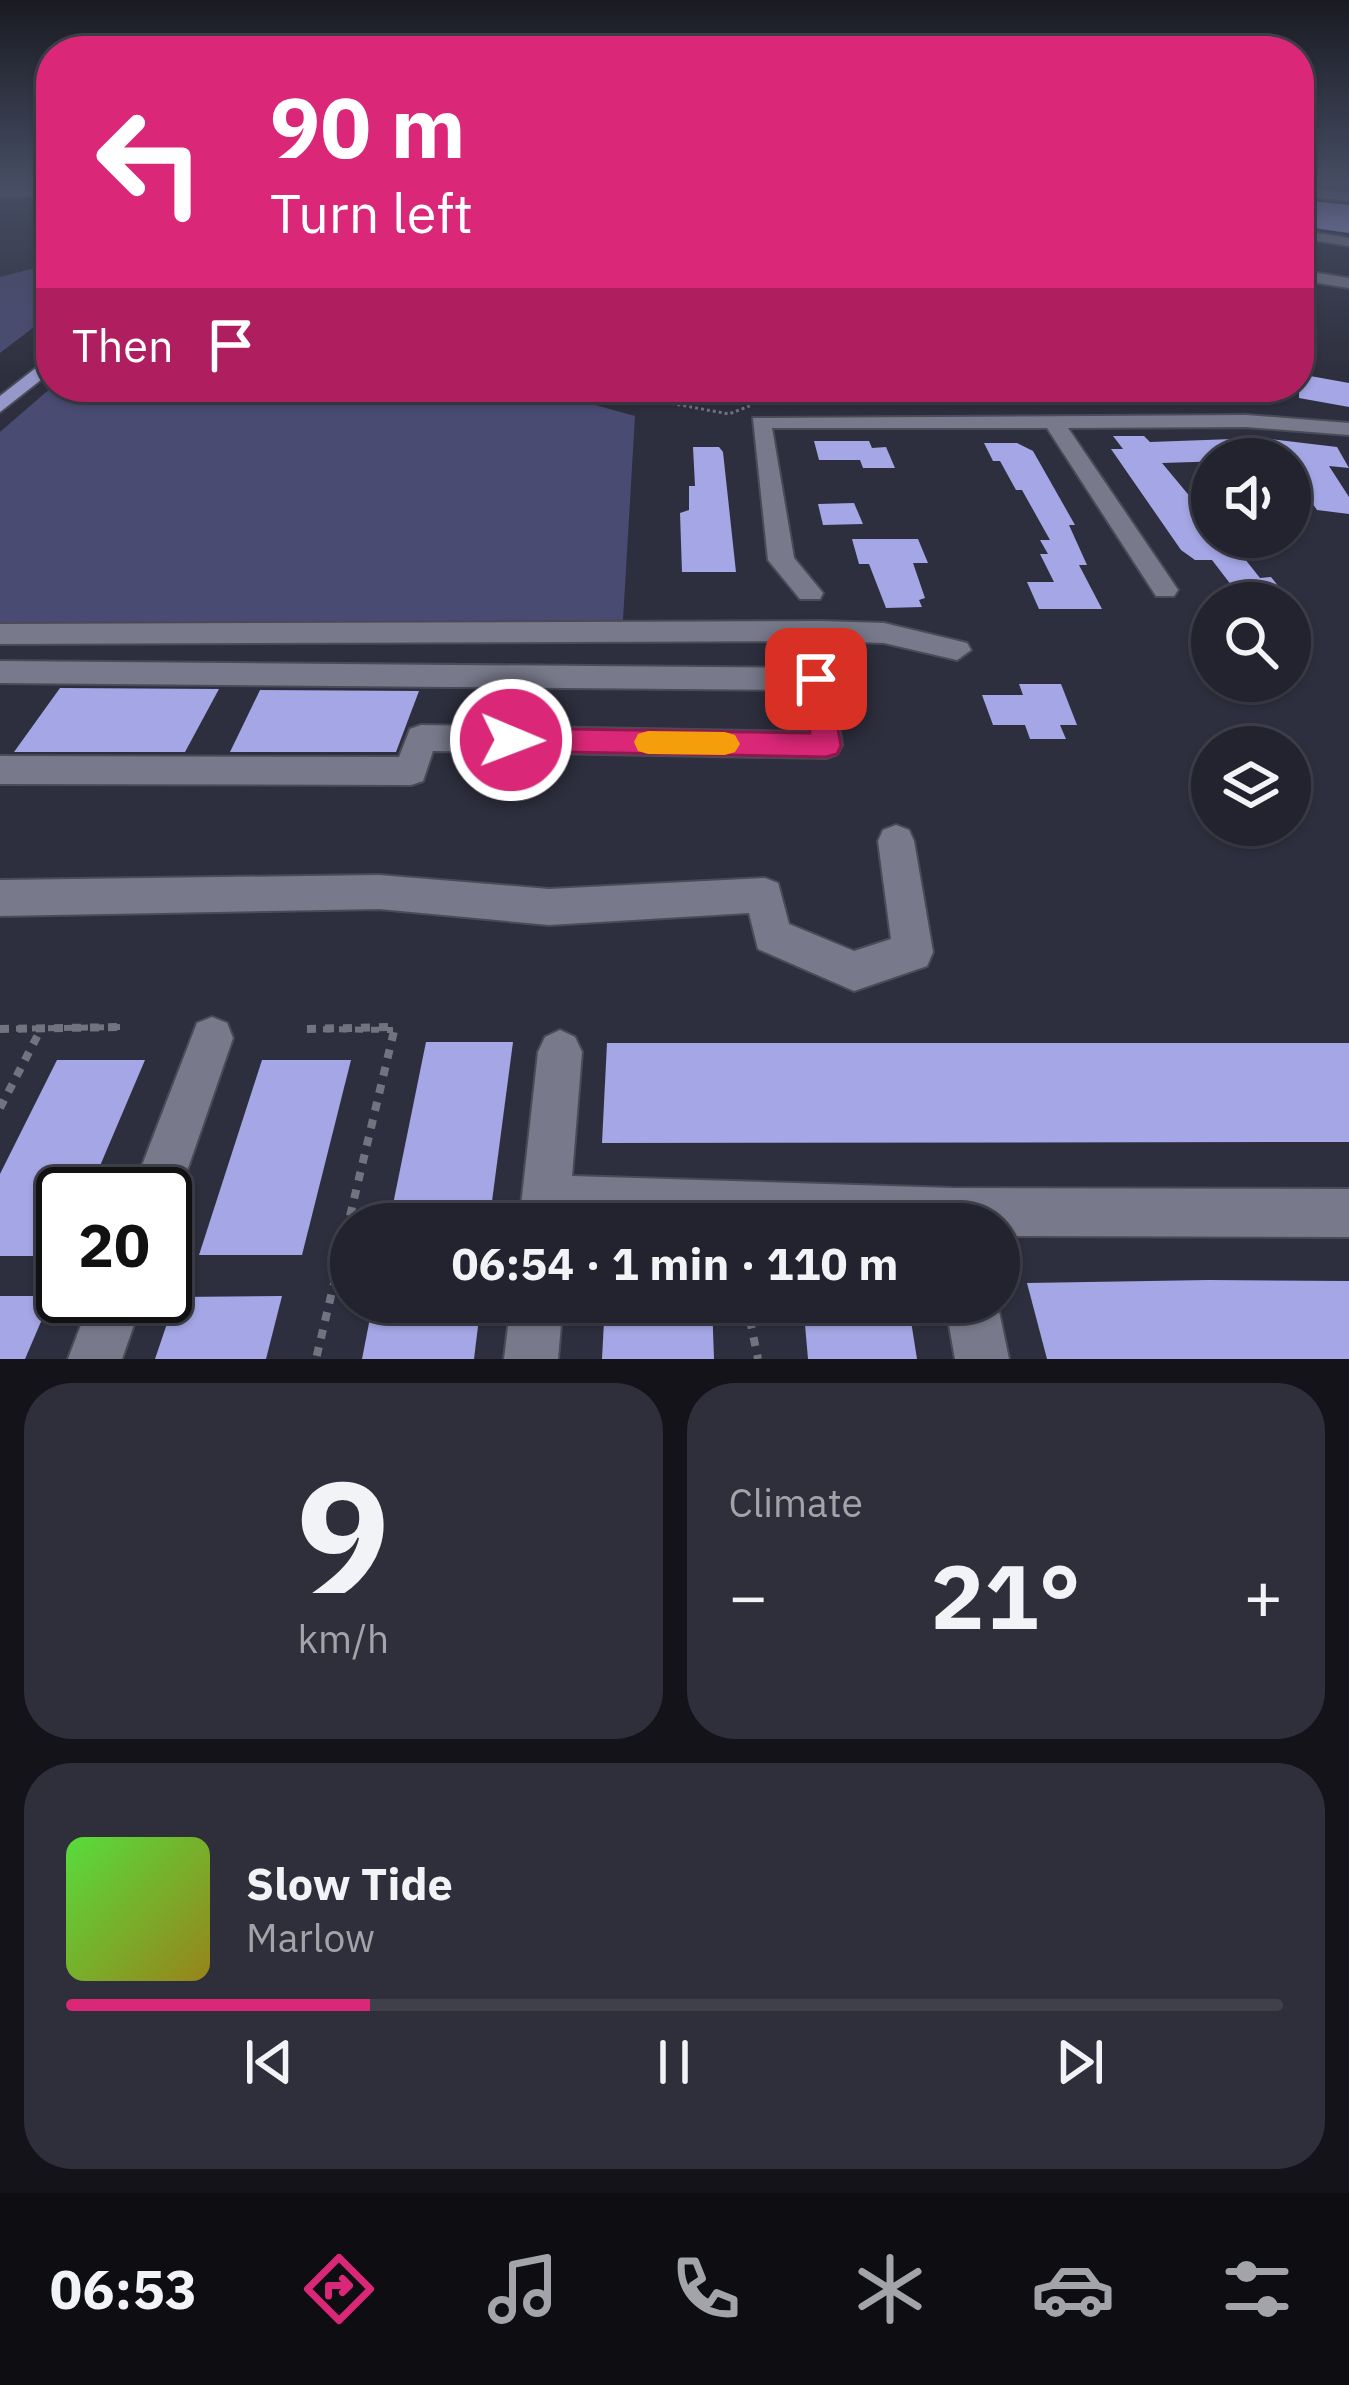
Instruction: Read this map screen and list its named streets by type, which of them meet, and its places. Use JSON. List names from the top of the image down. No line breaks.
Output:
{"page":{"turn":["90 m","Turn left"],"then":"Then","limit":"20","trip":"06:54 · 1 min · 110 m","tile":[["9","km/h"],"Climate"],"heat":["−","21°","+"],"song":["Slow Tide","Marlow"],"tabs":"06:53"}}
